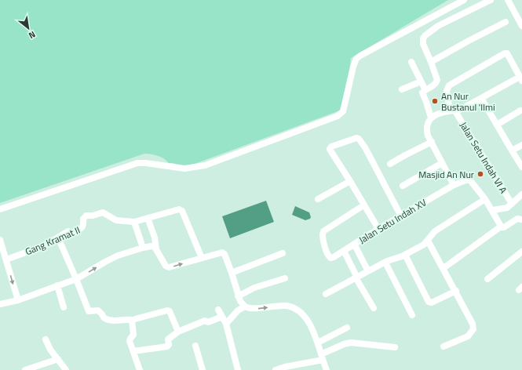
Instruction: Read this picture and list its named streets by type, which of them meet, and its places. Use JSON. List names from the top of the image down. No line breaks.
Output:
{"streets":{"street":["Jalan Setu Indah VI A","Jalan Setu Indah XV","Gang Kramat II"]},"places":["An Nur Bustanul 'Ilmi","Masjid An Nur"],"north":"bottom right"}
